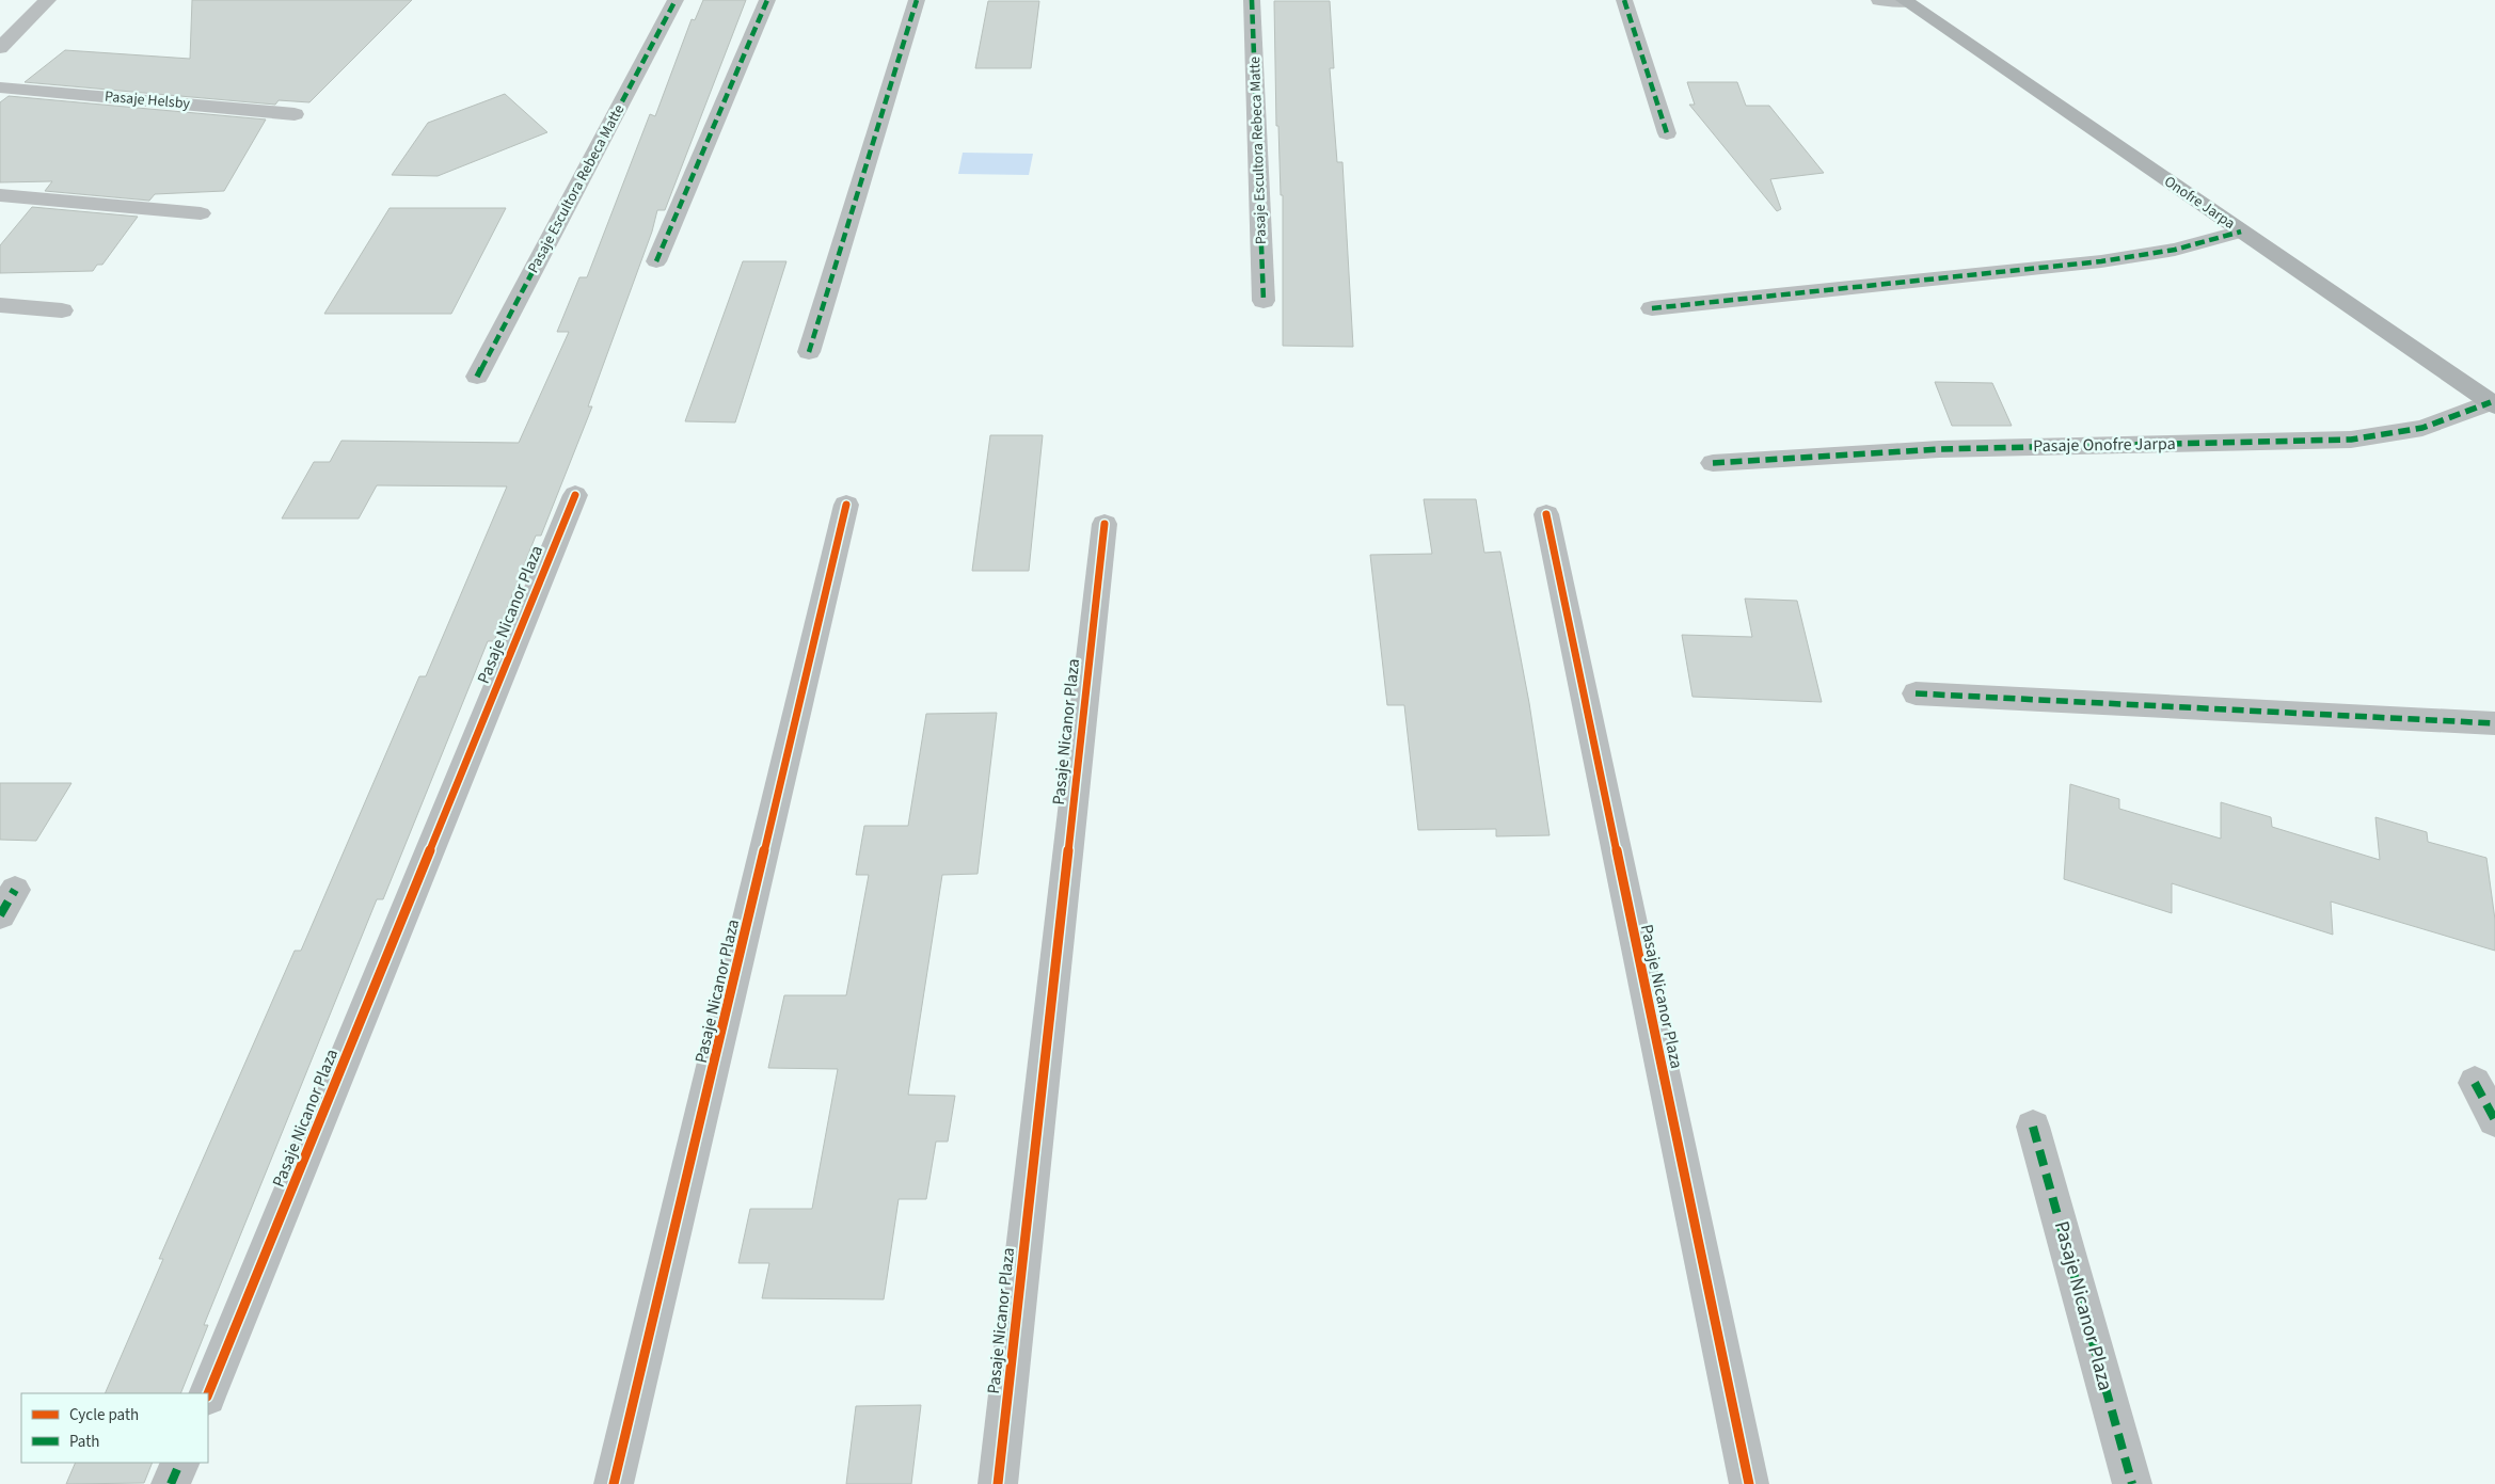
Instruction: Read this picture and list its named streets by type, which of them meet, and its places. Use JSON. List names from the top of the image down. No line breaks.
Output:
{"streets":{"street":["Pasaje Helsby","Pasaje Escultora Rebeca Matte","Onofre Jarpa","Pasaje Onofre Jarpa","Pasaje Nicanor Plaza"]},"crossings":[["Onofre Jarpa","Pasaje Onofre Jarpa"]],"legend":["Cycle path","Path"]}
